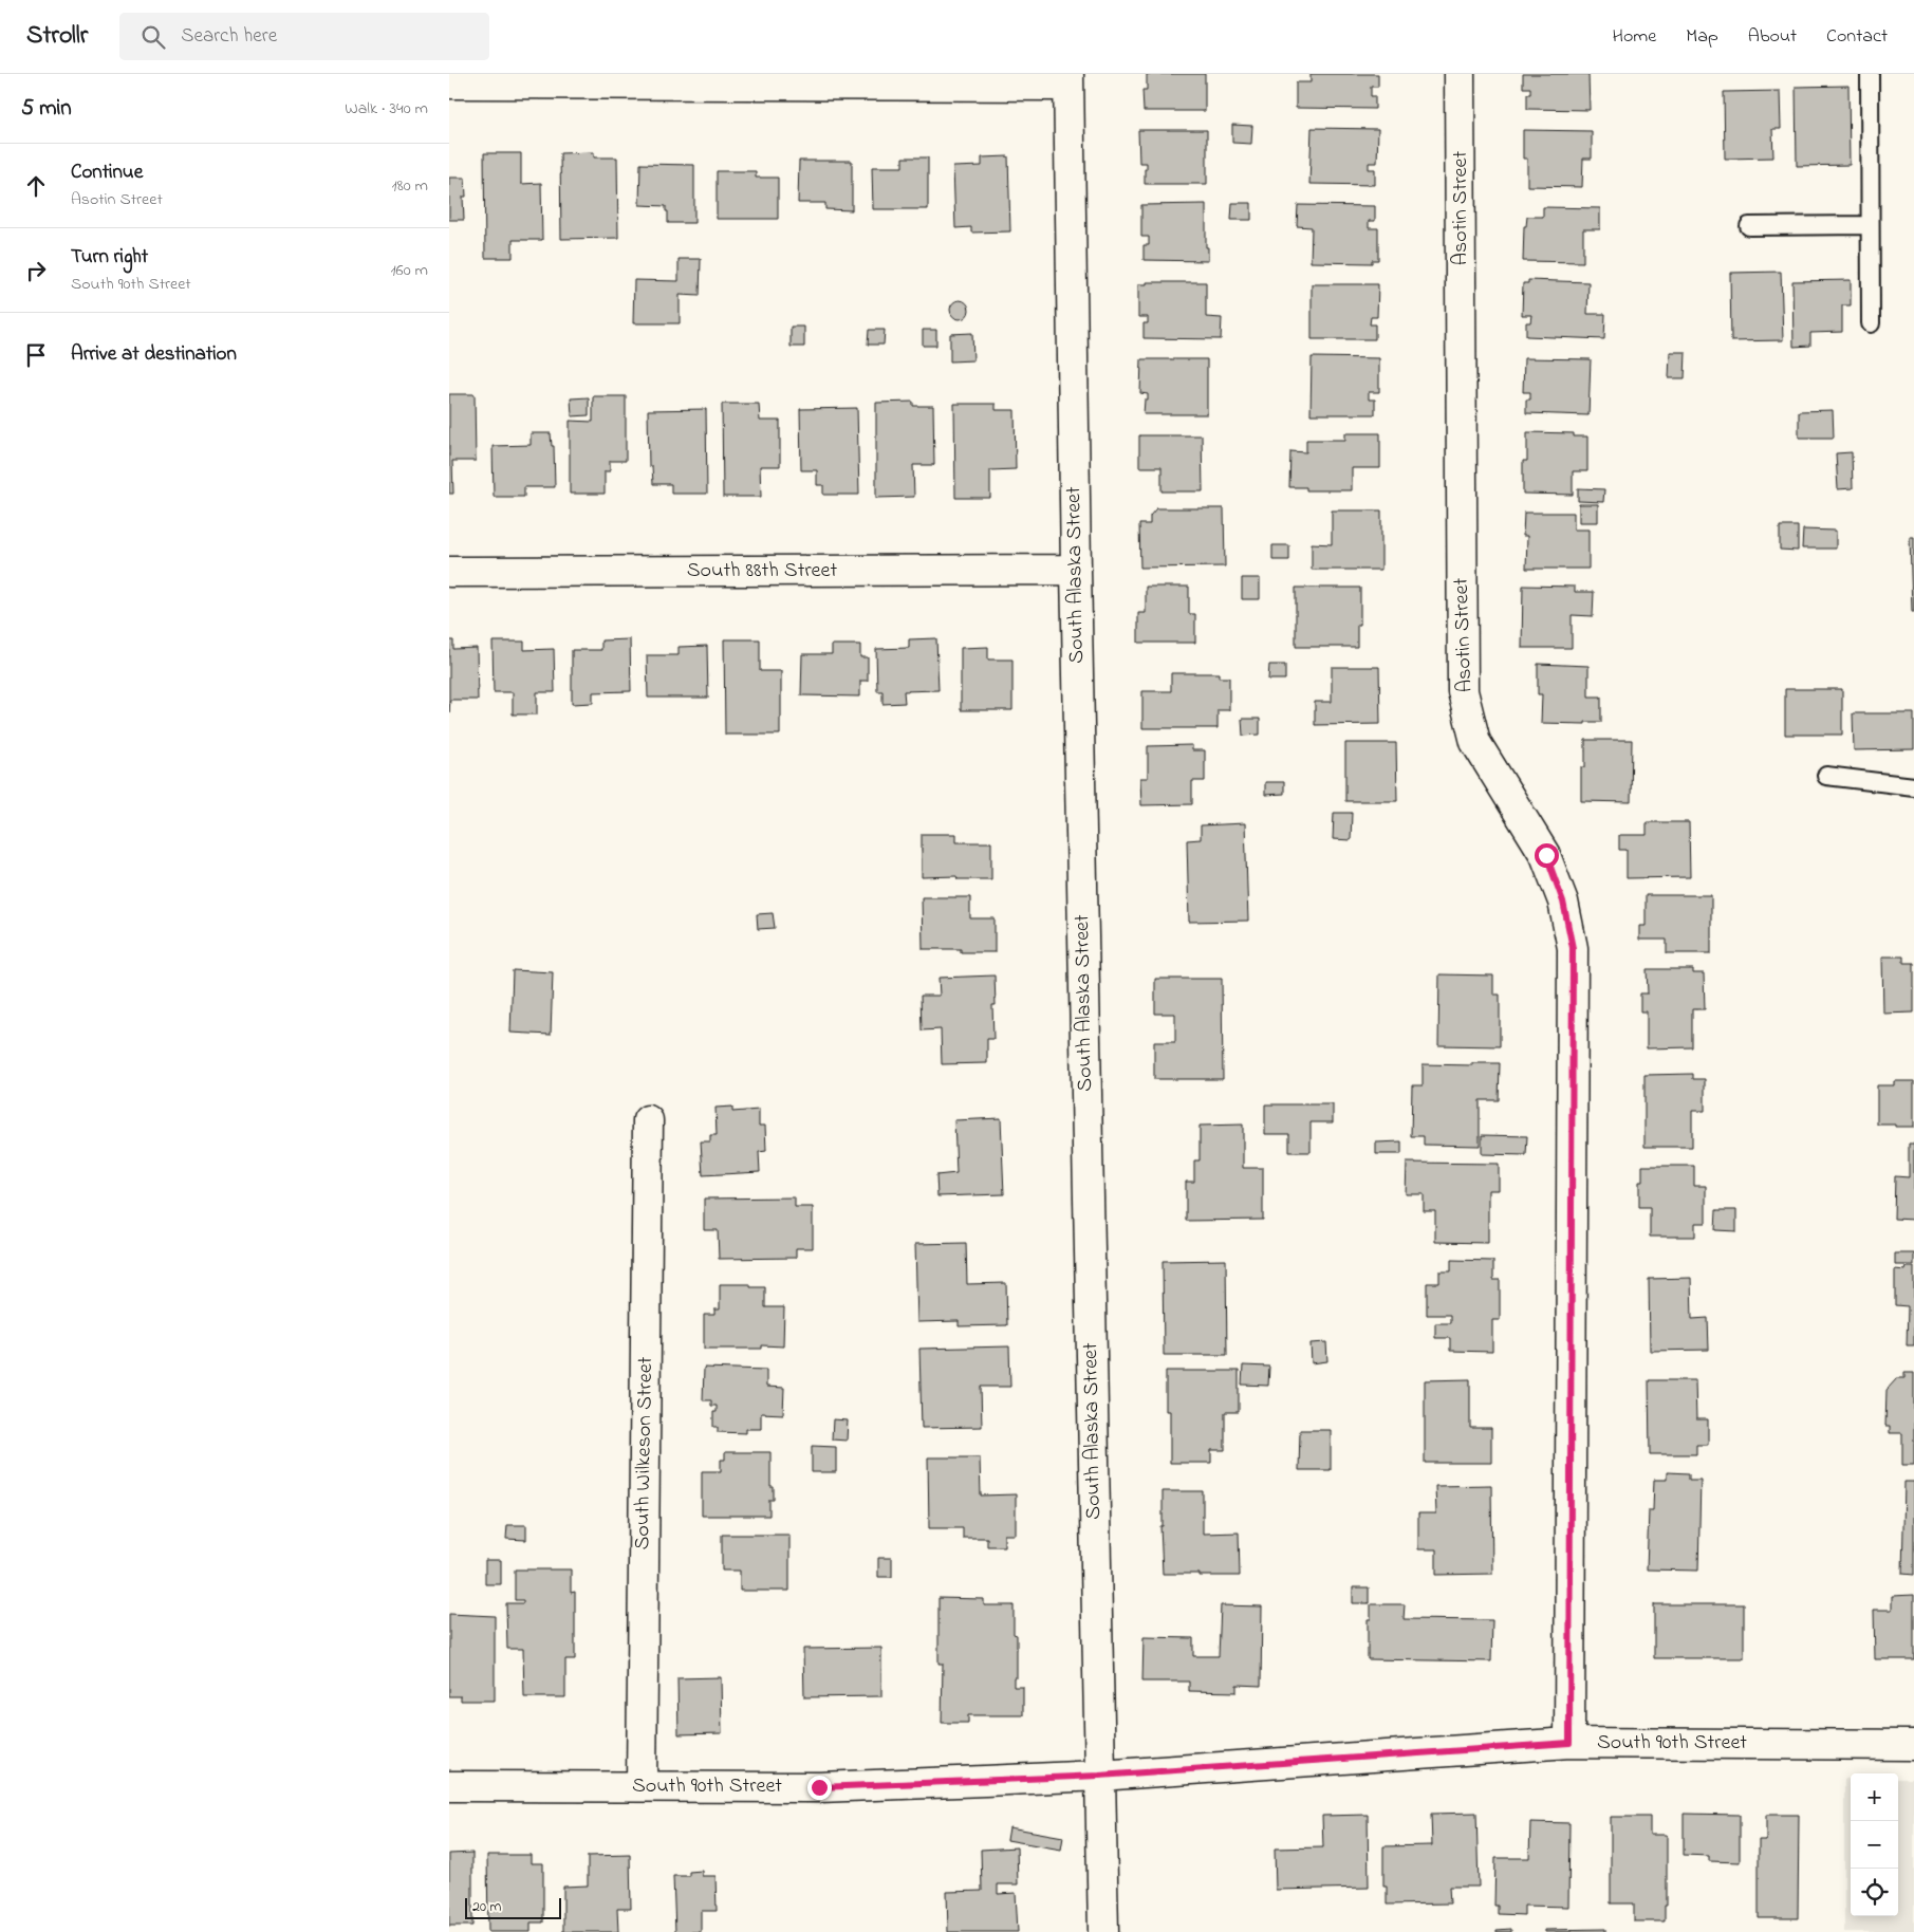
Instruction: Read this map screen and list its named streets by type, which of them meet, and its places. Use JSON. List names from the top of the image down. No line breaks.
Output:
{"streets":{"street":["Asotin Street","South 88th Street","South Alaska Street","South Wilkeson Street","South 90th Street"]},"crossings":[["Asotin Street","South 90th Street"],["South 88th Street","South Alaska Street"],["South Alaska Street","South 90th Street"],["South Wilkeson Street","South 90th Street"]],"scale_bar":"20 m","page":{"header":"Strollr","search":"Search here","nav":["Home","Map","About","Contact"],"heading":["5 min","Walk · 340 m"],"list":[["Continue","Asotin Street","180 m"],["Turn right","South 90th Street","160 m"],"Arrive at destination"],"map_buttons":["+","−"],"scale":"20 m"}}
